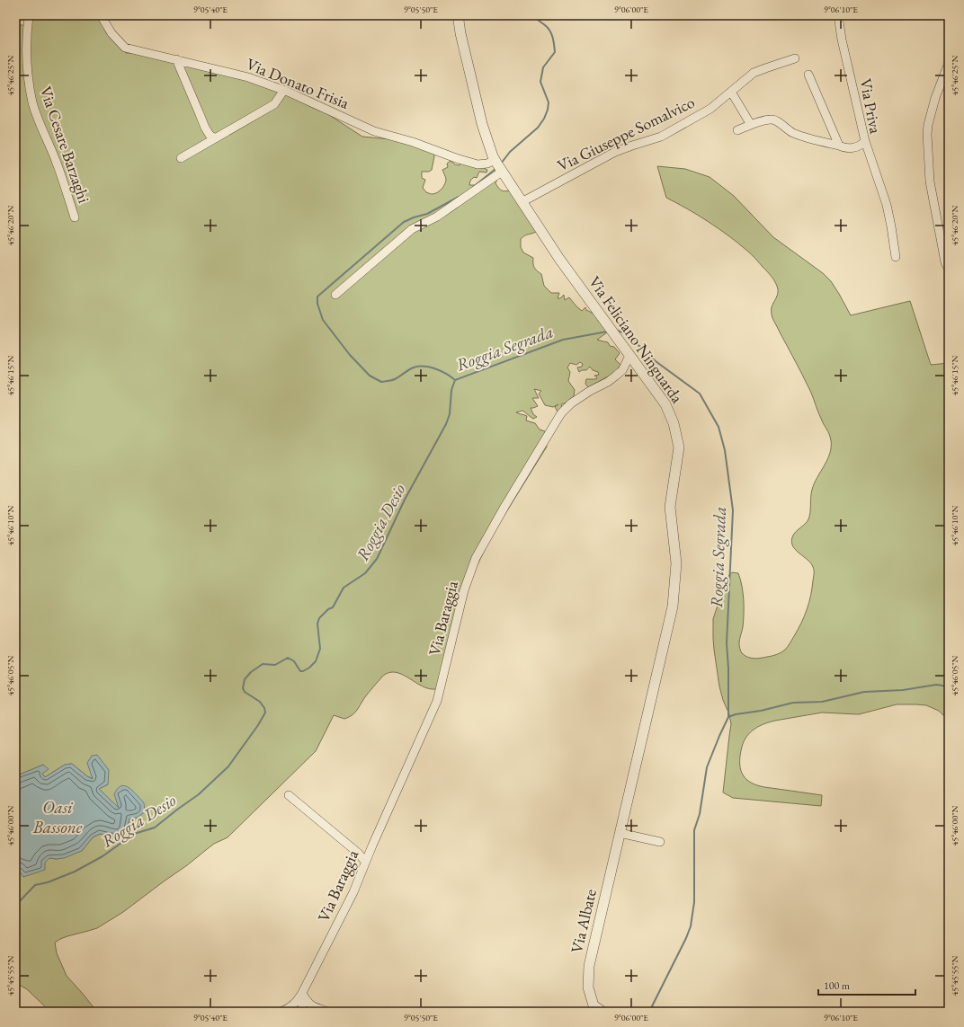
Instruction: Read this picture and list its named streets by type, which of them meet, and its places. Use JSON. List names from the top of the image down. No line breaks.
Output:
{"streets":{"street":["Via Donato Frisia","Via Priva","Via Giuseppe Somalvico","Via Cesare Barzaghi","Via Feliciano Ninguarda","Via Baraggia","Via Albate"]},"crossings":[["Via Donato Frisia","Via Feliciano Ninguarda"],["Via Giuseppe Somalvico","Via Feliciano Ninguarda"],["Via Feliciano Ninguarda","Via Baraggia"],["Via Feliciano Ninguarda","Via Albate"]],"water":["Roggia Segrada","Roggia Desio","Oasi Bassone"],"scale_bar":"100 m","coordinates":["9°05'40\"E","9°05'50\"E","9°06'00\"E","9°06'10\"E","45°46'25\"N","45°46'20\"N","45°46'15\"N","45°46'10\"N","45°46'05\"N","45°46'00\"N","45°45'55\"N"]}
